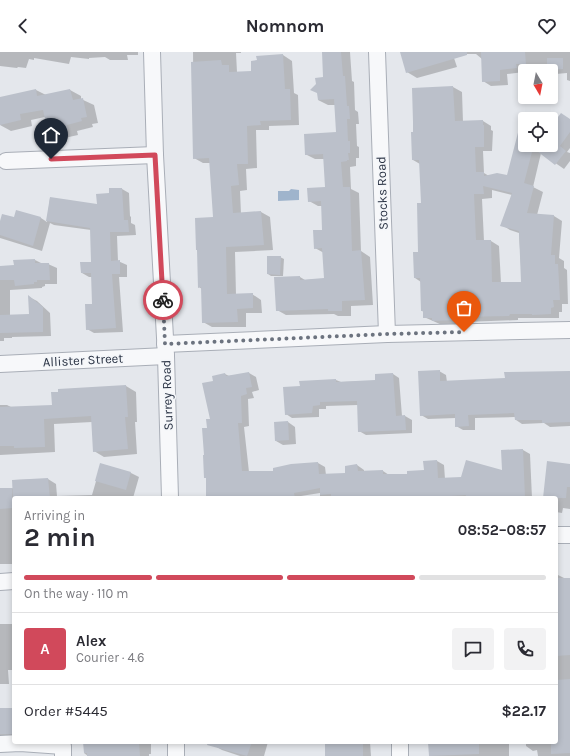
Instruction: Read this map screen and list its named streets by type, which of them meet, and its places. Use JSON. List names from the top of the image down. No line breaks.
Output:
{"streets":{"street":["Stocks Road","Allister Street","Surrey Road"]},"crossings":[["Stocks Road","Allister Street"],["Allister Street","Surrey Road"]],"north":"bottom","page":{"header":"Nomnom","heading":["2 min","Arriving in","08:52–08:57"],"panel":["Alex","Courier · 4.6","Order #5445","$22.17"],"bar":"On the way · 110 m","round":"A"}}
